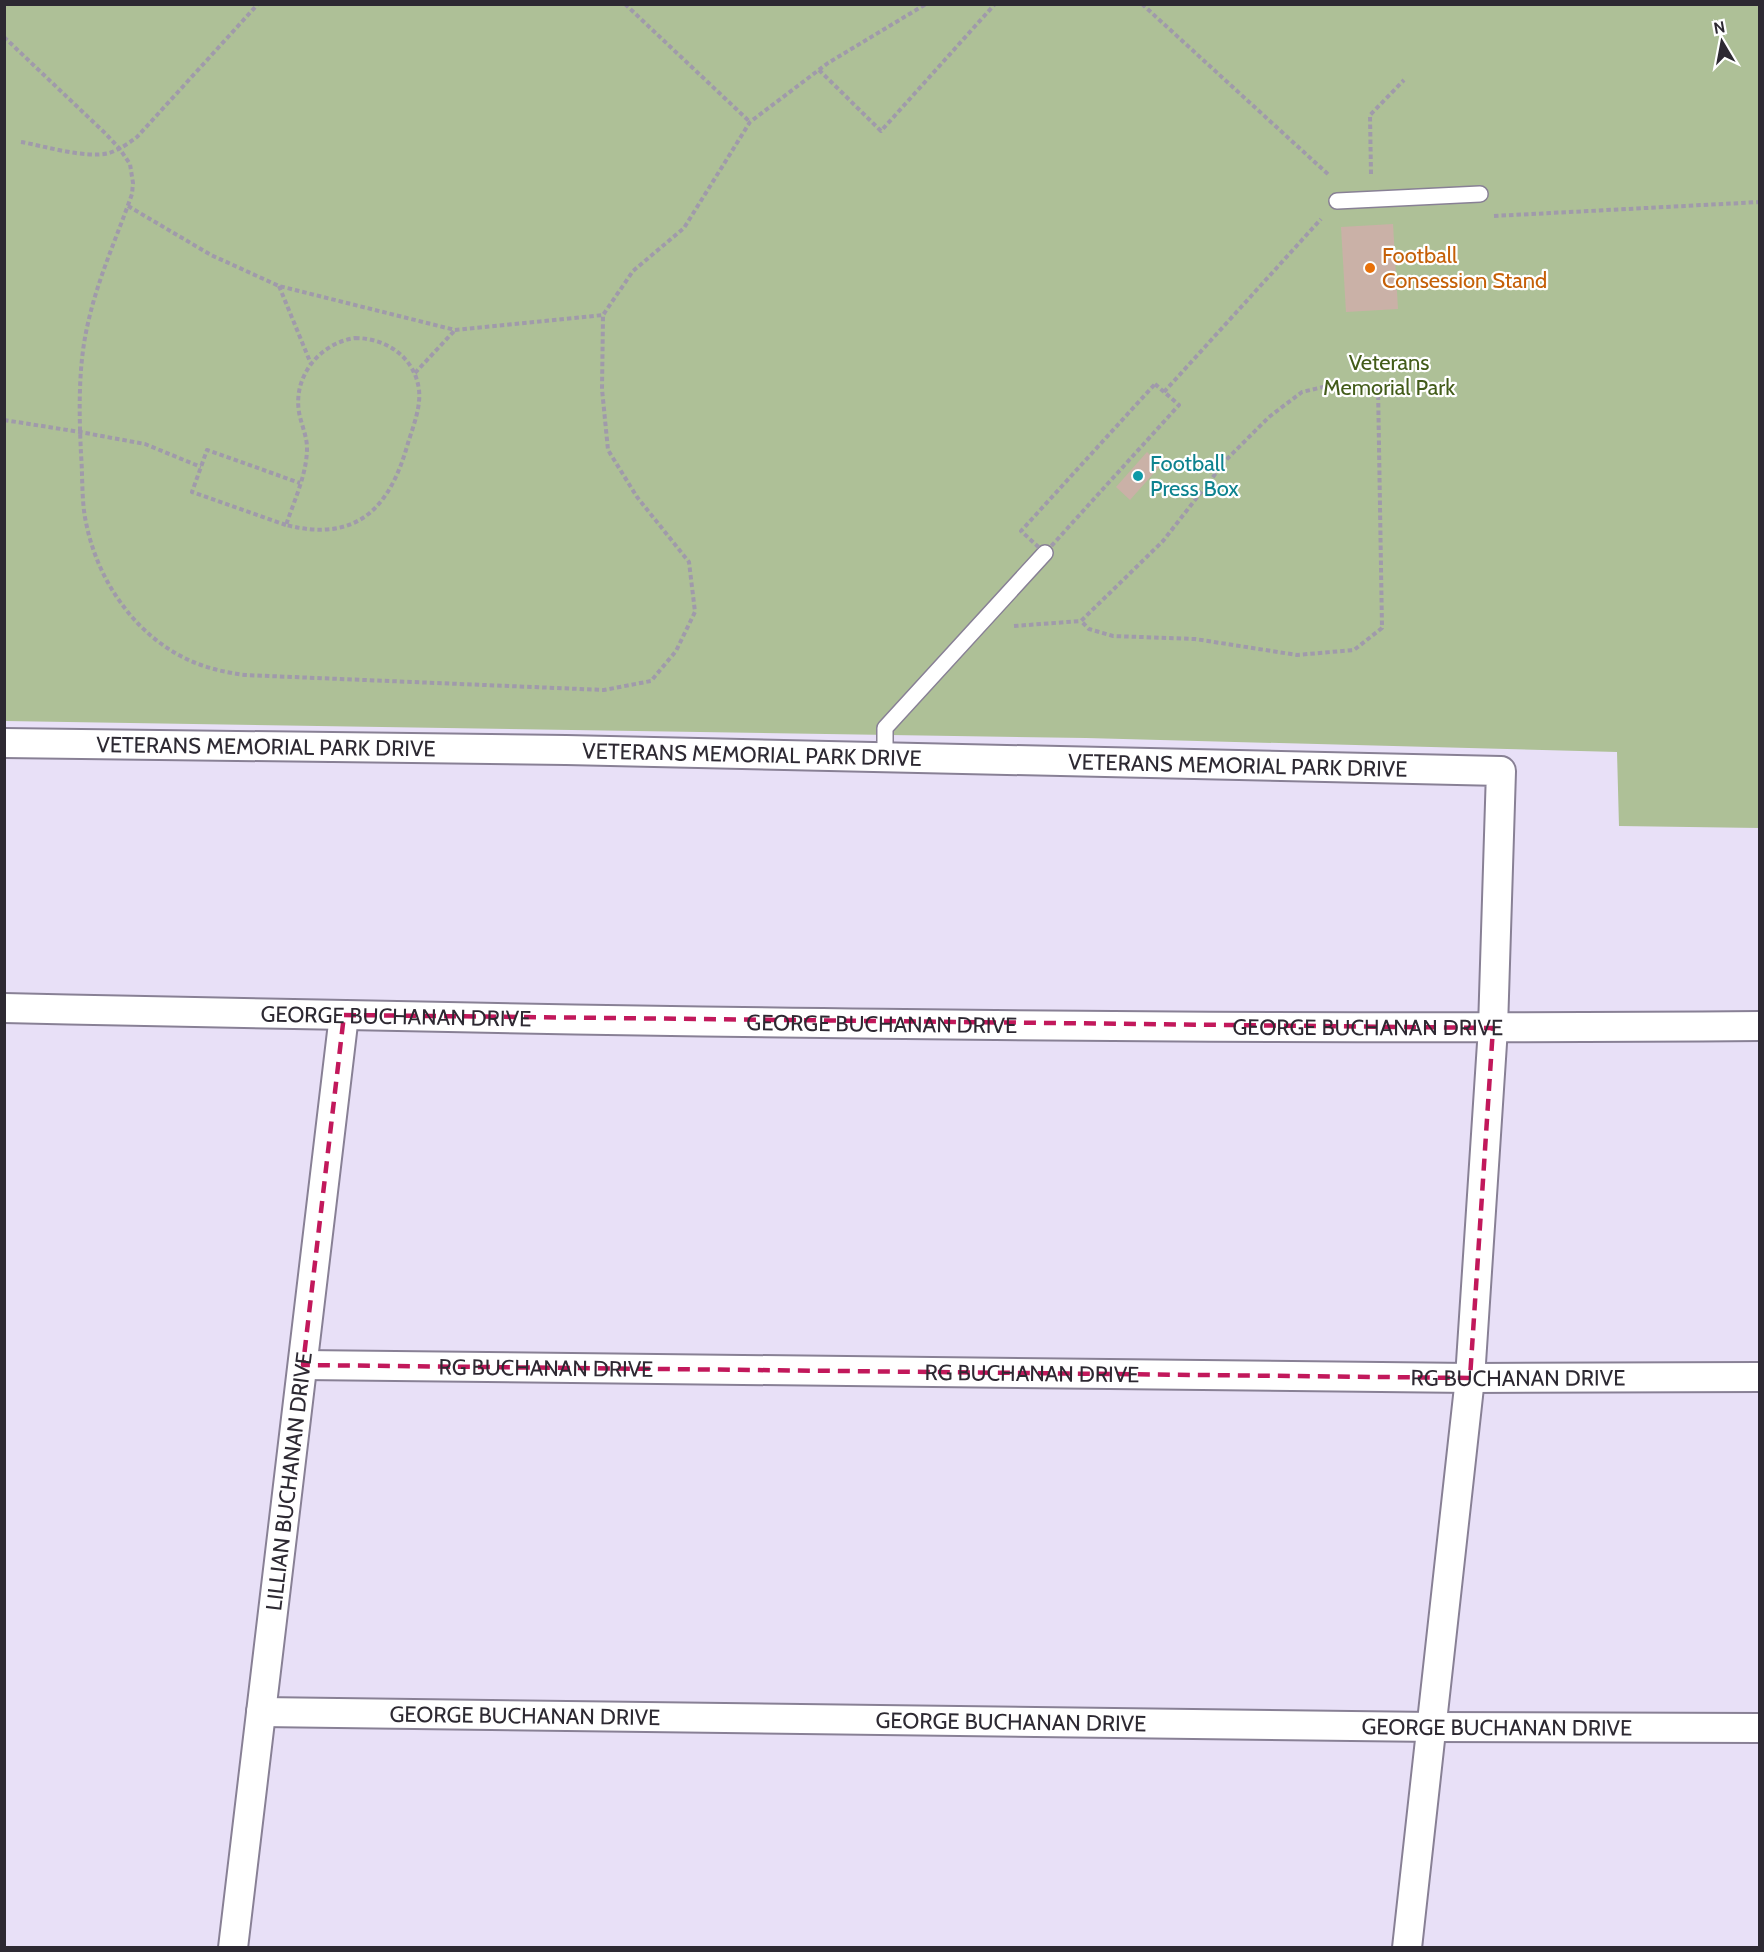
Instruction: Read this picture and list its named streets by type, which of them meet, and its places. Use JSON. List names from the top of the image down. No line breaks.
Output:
{"streets":{"street":["VETERANS MEMORIAL PARK DRIVE","GEORGE BUCHANAN DRIVE","RG BUCHANAN DRIVE","LILLIAN BUCHANAN DRIVE"]},"crossings":[["VETERANS MEMORIAL PARK DRIVE","GEORGE BUCHANAN DRIVE"],["GEORGE BUCHANAN DRIVE","LILLIAN BUCHANAN DRIVE"],["RG BUCHANAN DRIVE","LILLIAN BUCHANAN DRIVE"]],"parks":["Veterans Memorial Park"],"places":["Football Consession Stand","Football Press Box"],"north":"top"}
